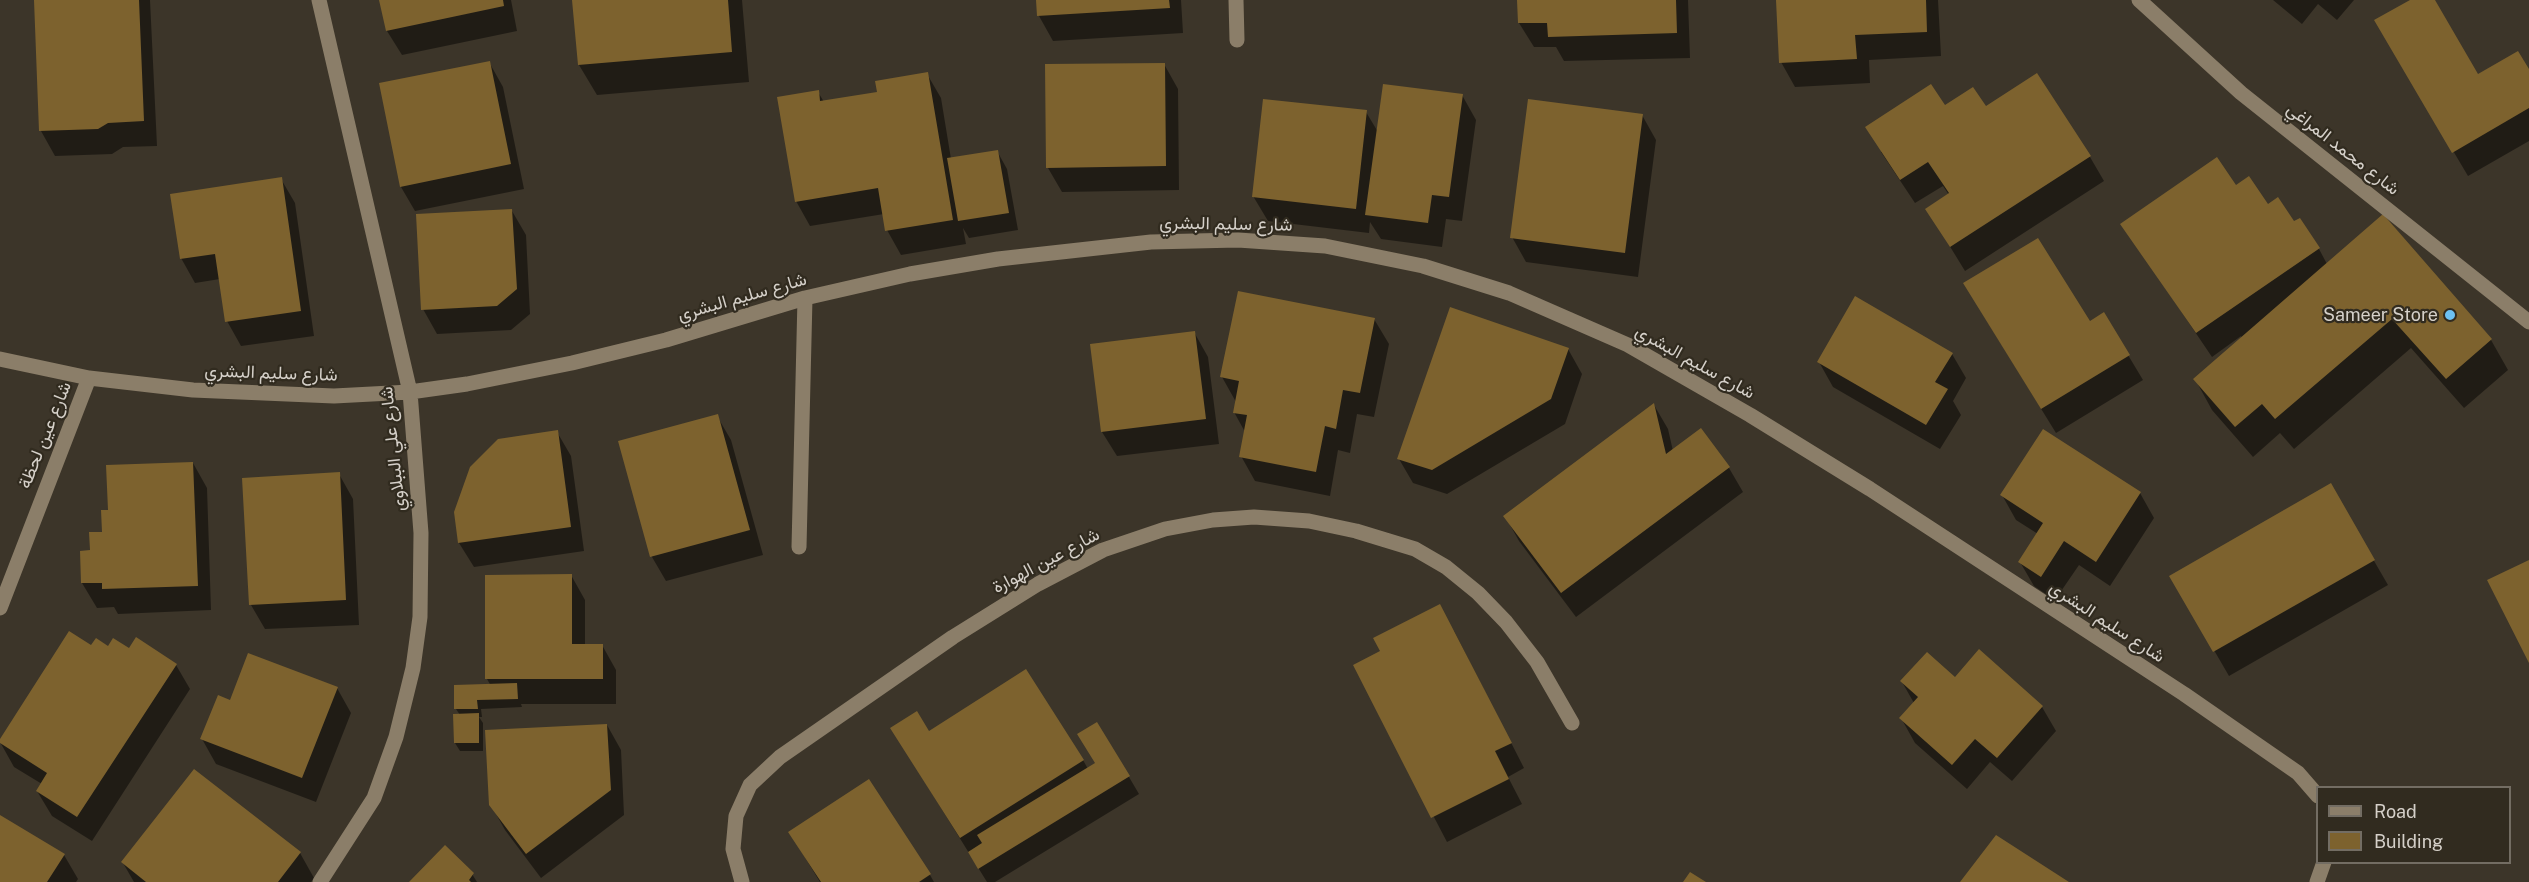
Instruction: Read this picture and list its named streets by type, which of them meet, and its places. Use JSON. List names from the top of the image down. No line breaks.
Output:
{"streets":{"street":["شارع محمد المراغي","شارع سليم البشري","شارع عين لحظة","شارع علي الببلاوي","شارع عين الهوارة"]},"crossings":[["شارع سليم البشري","شارع عين لحظة"],["شارع سليم البشري","شارع علي الببلاوي"]],"places":["Sameer Store"],"legend":["Road","Building"]}
